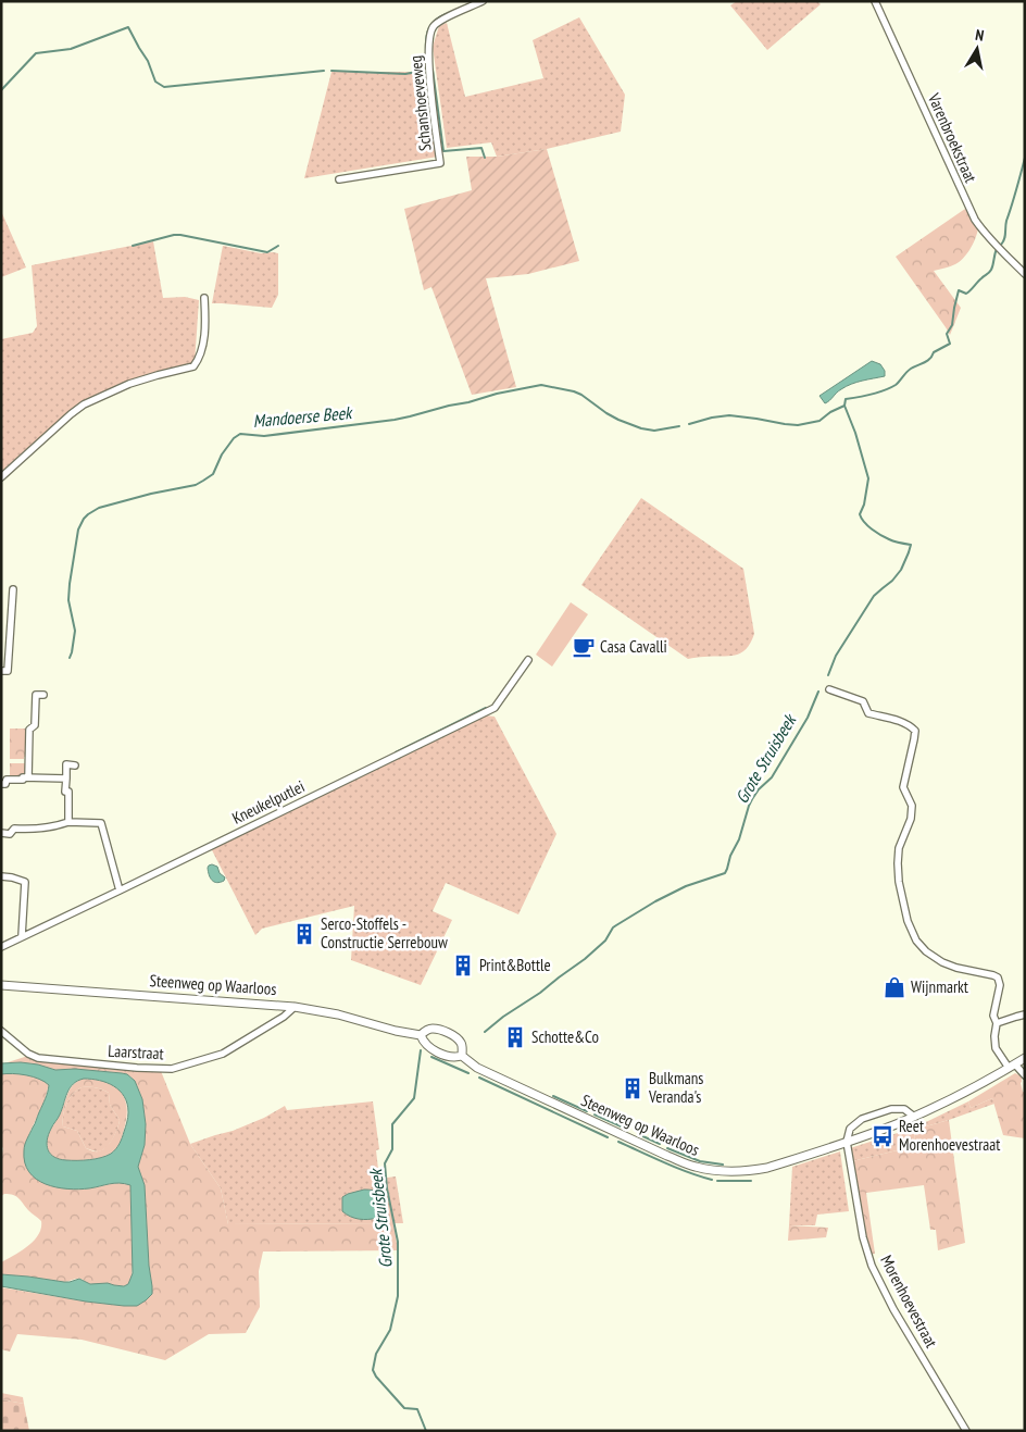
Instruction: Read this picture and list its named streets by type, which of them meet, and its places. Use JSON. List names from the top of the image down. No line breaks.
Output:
{"streets":{"street":["Schanshoeveweg","Varenbroekstraat","Kneukelputlei","Steenweg op Waarloos","Laarstraat","Morenhoevestraat"]},"crossings":[["Steenweg op Waarloos","Laarstraat"],["Steenweg op Waarloos","Morenhoevestraat"]],"water":["Mandoerse Beek","Grote Struisbeek"],"places":{"cafe":["Casa Cavalli"],"building":["Serco-Stoffels - Constructie Serrebouw","Print&Bottle","Schotte&Co","Bulkmans Veranda's"],"shop":["Wijnmarkt"],"bus stop":["Reet Morenhoevestraat"]},"north":"top"}
